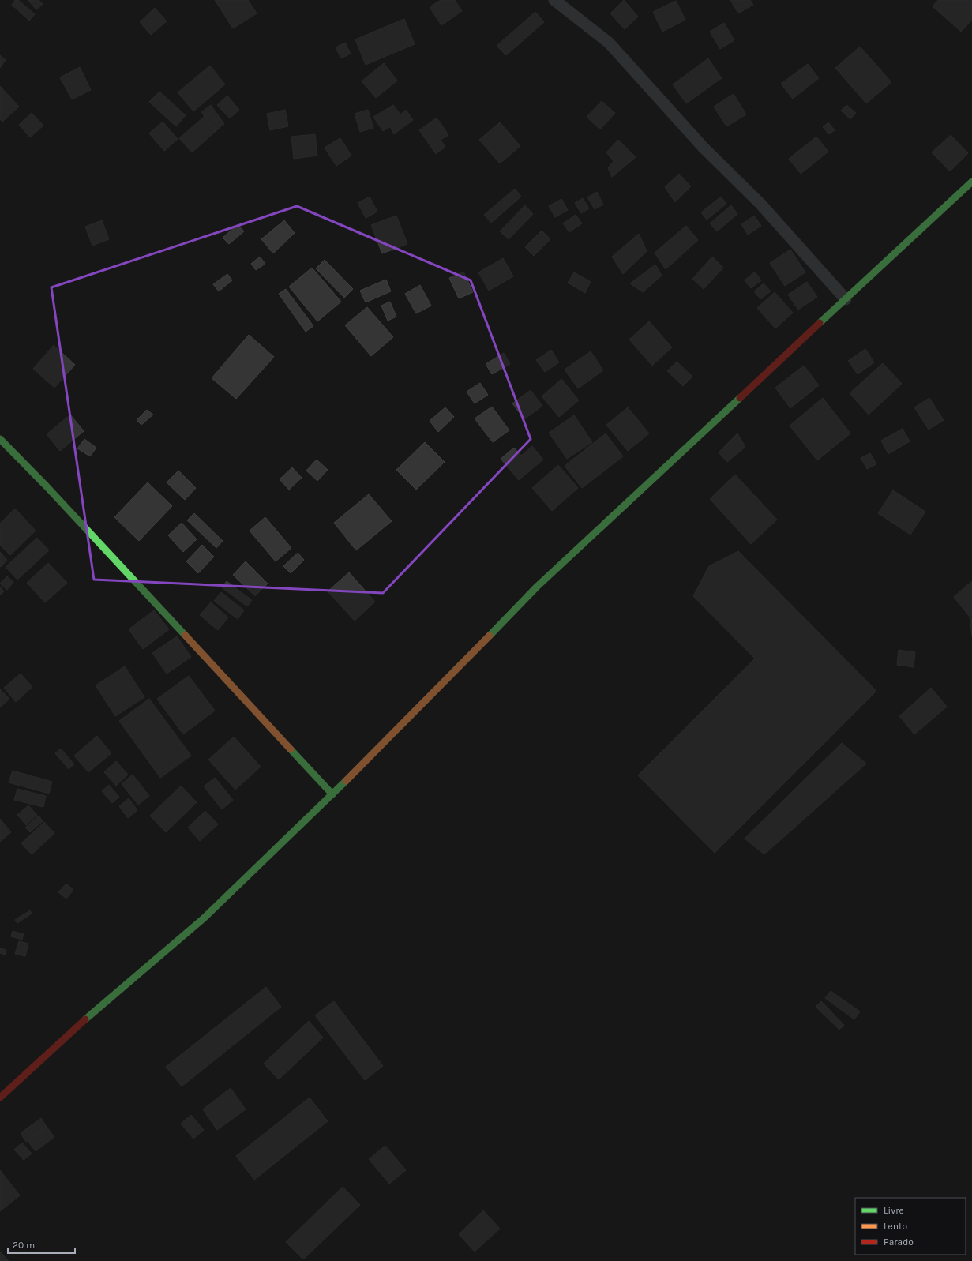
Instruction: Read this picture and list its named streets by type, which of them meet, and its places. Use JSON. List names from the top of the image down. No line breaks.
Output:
{"legend":["Livre","Lento","Parado"],"scale_bar":"20 m"}
